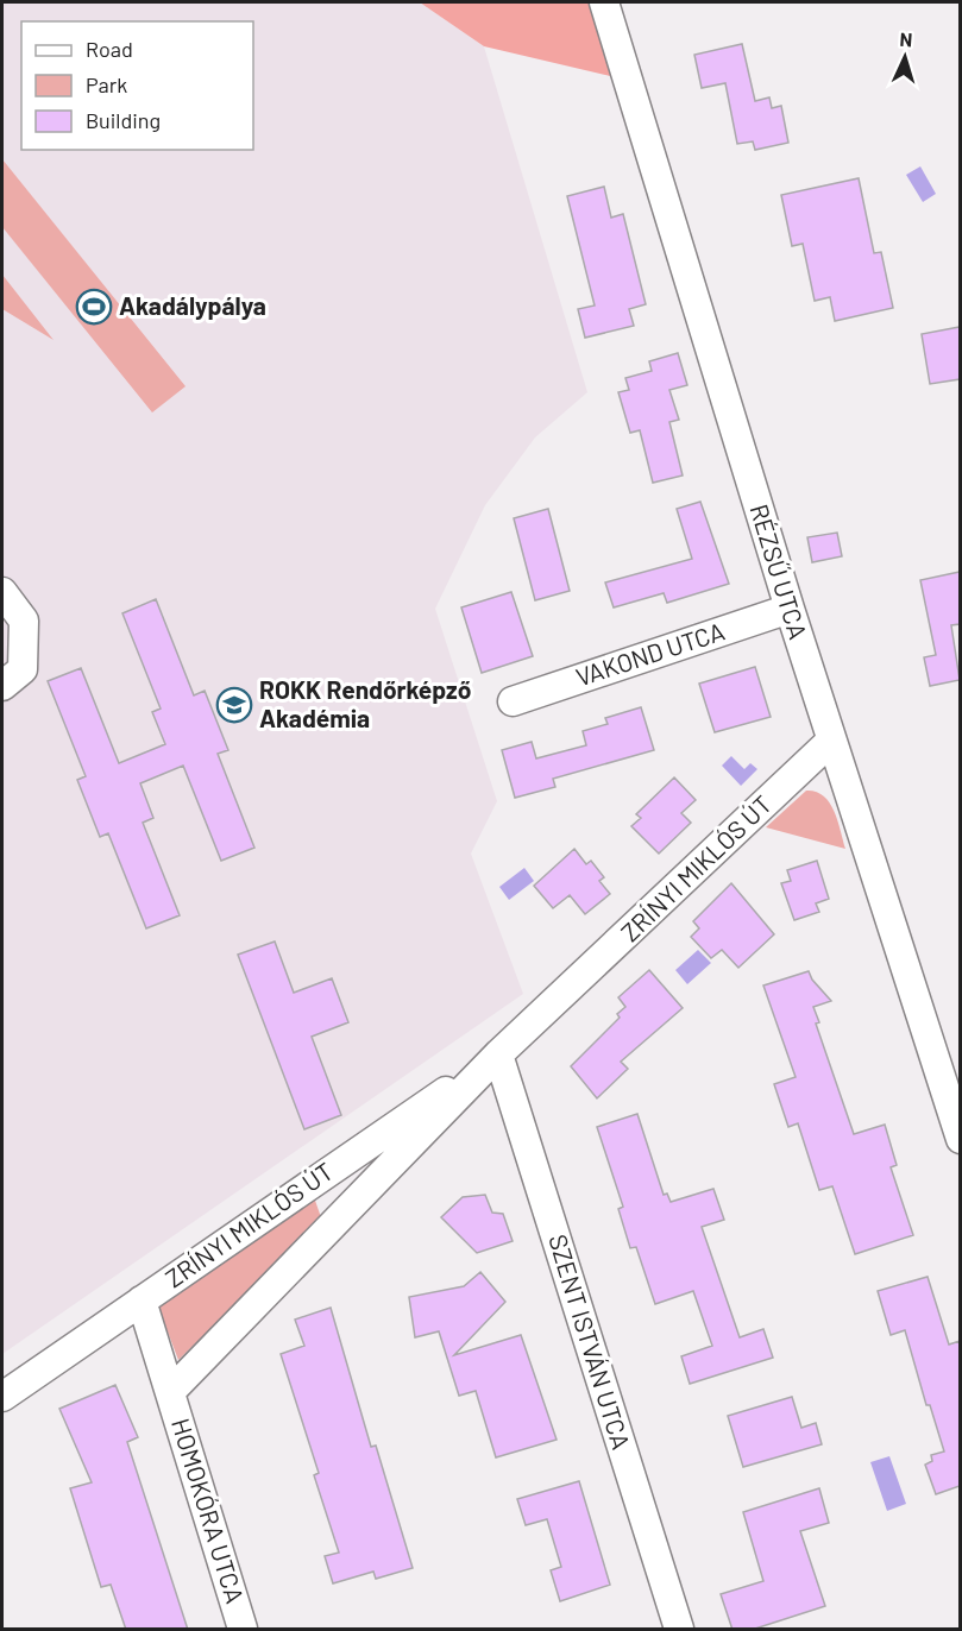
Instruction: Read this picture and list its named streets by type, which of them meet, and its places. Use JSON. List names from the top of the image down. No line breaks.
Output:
{"streets":{"street":["RÉZSŰ UTCA","VAKOND UTCA","ZRÍNYI MIKLÓS ÚT","SZENT ISTVÁN UTCA","HOMOKÓRA UTCA"]},"crossings":[["RÉZSŰ UTCA","VAKOND UTCA"],["RÉZSŰ UTCA","ZRÍNYI MIKLÓS ÚT"],["ZRÍNYI MIKLÓS ÚT","SZENT ISTVÁN UTCA"],["ZRÍNYI MIKLÓS ÚT","HOMOKÓRA UTCA"]],"places":{"sports":["Akadálypálya"],"school or university":["ROKK Rendőrképző Akadémia"]},"legend":["Road","Park","Building"],"north":"top"}
